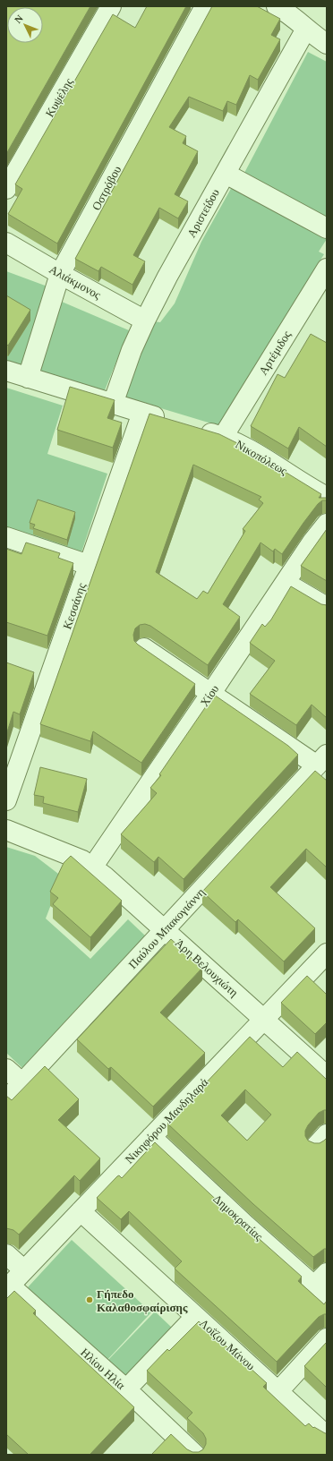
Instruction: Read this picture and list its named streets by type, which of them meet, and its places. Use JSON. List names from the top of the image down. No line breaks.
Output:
{"streets":{"street":["Κυψέλης","Οστρόβου","Αριστείδου","Αλιάκμονος","Αρτέμιδος","Νικοπόλεως","Κεσσάνης","Χίου","Παύλου Μπακογιάννη","Άρη Βελουχιώτη","Νικηφόρου Μανδηλαρά","Δημοκρατίας","Λοΐζου Μάνου","Ηλίου Ηλία"]},"crossings":[["Οστρόβου","Αλιάκμονος"],["Αριστείδου","Αλιάκμονος"],["Αρτέμιδος","Νικοπόλεως"],["Χίου","Άρη Βελουχιώτη"],["Παύλου Μπακογιάννη","Άρη Βελουχιώτη"],["Άρη Βελουχιώτη","Νικηφόρου Μανδηλαρά"],["Νικηφόρου Μανδηλαρά","Δημοκρατίας"],["Νικηφόρου Μανδηλαρά","Λοΐζου Μάνου"],["Νικηφόρου Μανδηλαρά","Ηλίου Ηλία"]],"places":["Γήπεδο Καλαθοσφαίρισης"],"north":"top left"}
